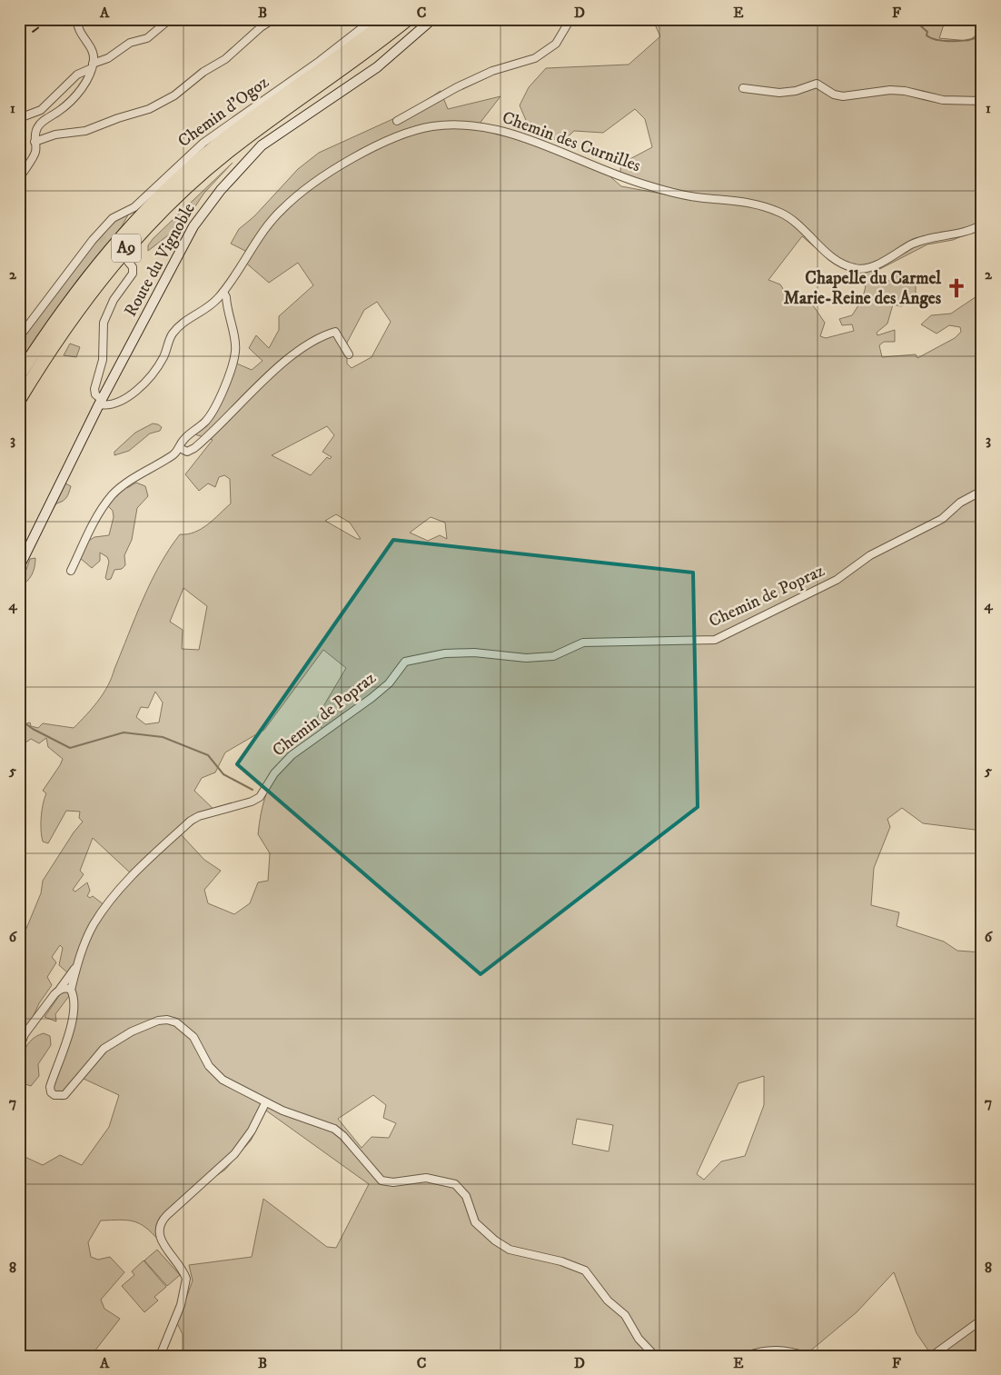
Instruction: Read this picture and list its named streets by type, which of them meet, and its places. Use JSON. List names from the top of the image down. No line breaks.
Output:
{"streets":{"highway":["A9"],"street":["Chemin d'Ogoz","Chemin des Curnilles","Route du Vignoble","Chemin de Popraz"]},"crossings":[["Chemin des Curnilles","Route du Vignoble"]],"places":{"church":["Chapelle du Carmel Marie-Reine des Anges"]},"grid":{"columns":["A","B","C","D","E","F"],"rows":["1","2","3","4","5","6","7","8"]}}
